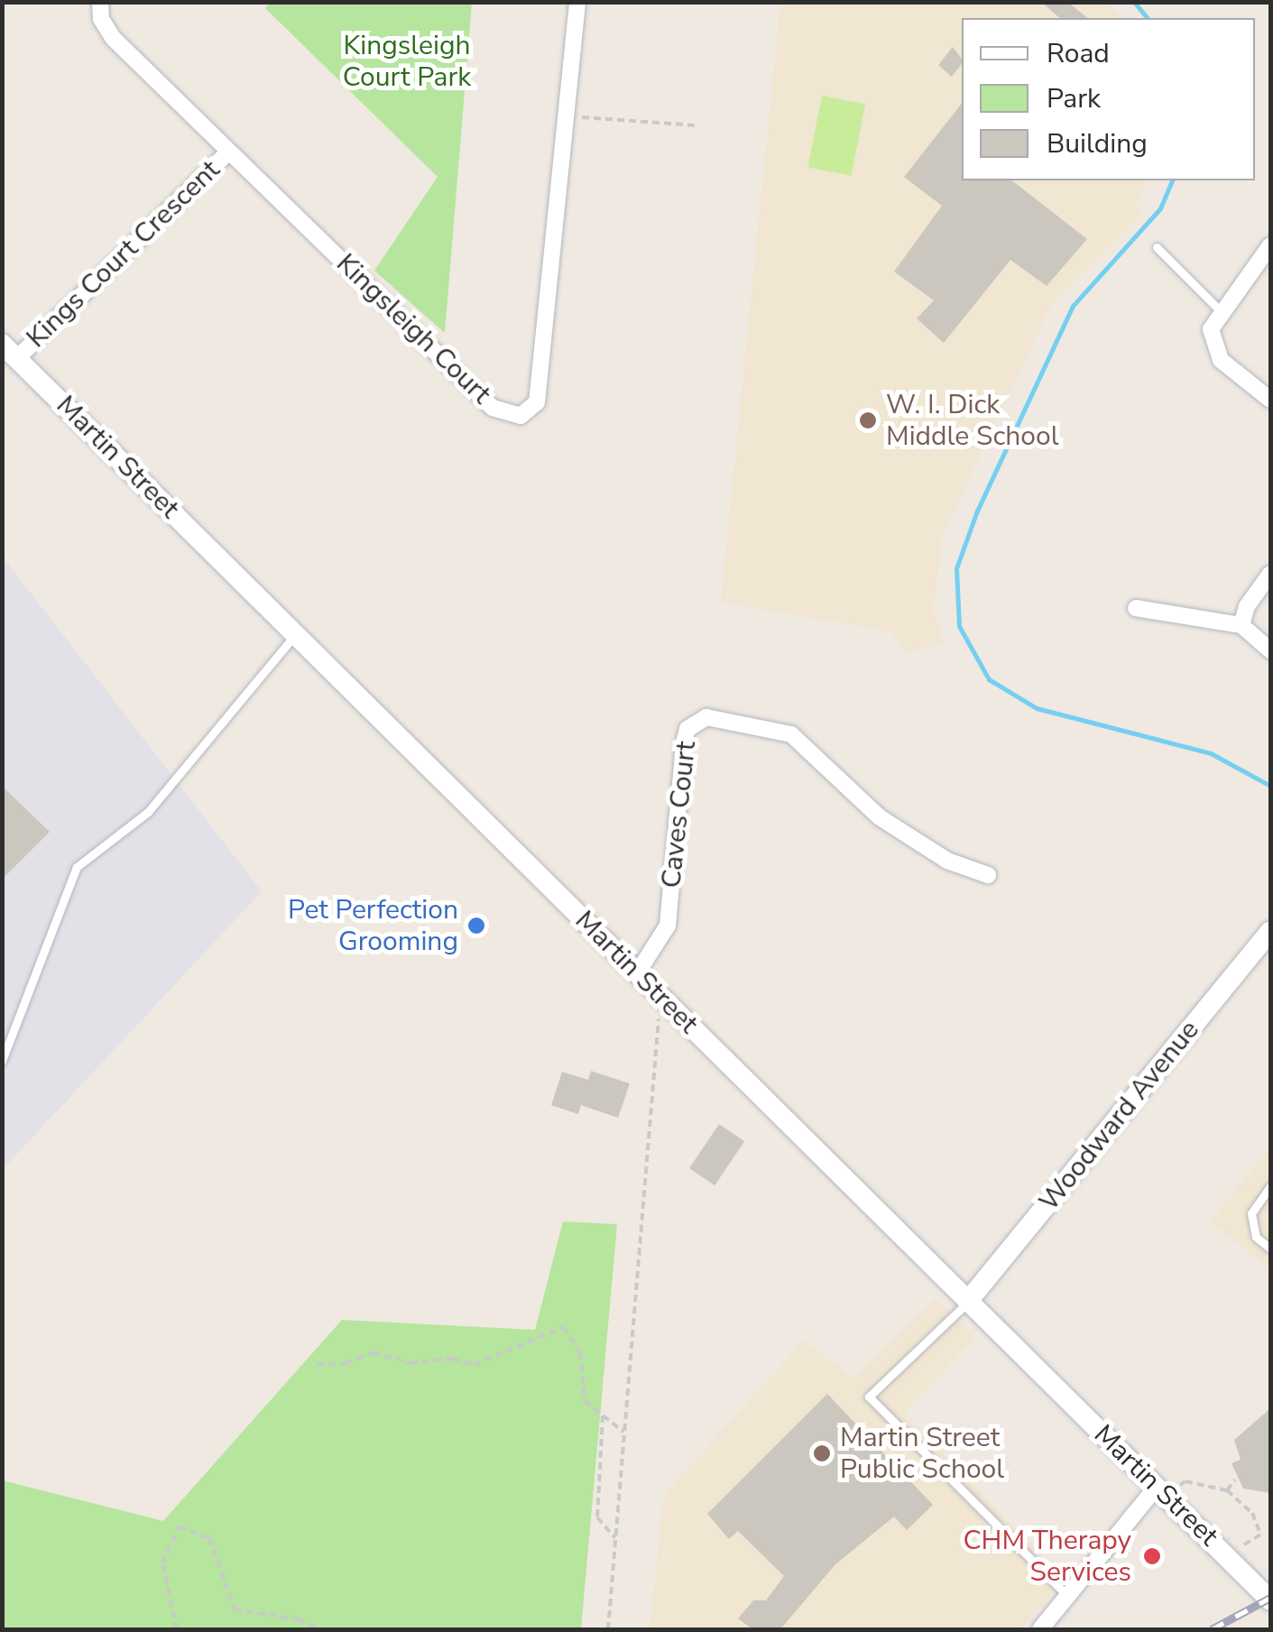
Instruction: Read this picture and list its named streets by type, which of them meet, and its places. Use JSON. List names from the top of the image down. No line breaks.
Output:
{"streets":{"street":["Kings Court Crescent","Kingsleigh Court","Martin Street","Caves Court","Woodward Avenue"]},"crossings":[["Kings Court Crescent","Kingsleigh Court"],["Kings Court Crescent","Martin Street"],["Martin Street","Caves Court"],["Martin Street","Woodward Avenue"]],"parks":["Kingsleigh Court Park"],"places":["W. I. Dick Middle School","Pet Perfection Grooming","Martin Street Public School","CHM Therapy Services"],"legend":["Road","Park","Building"]}
